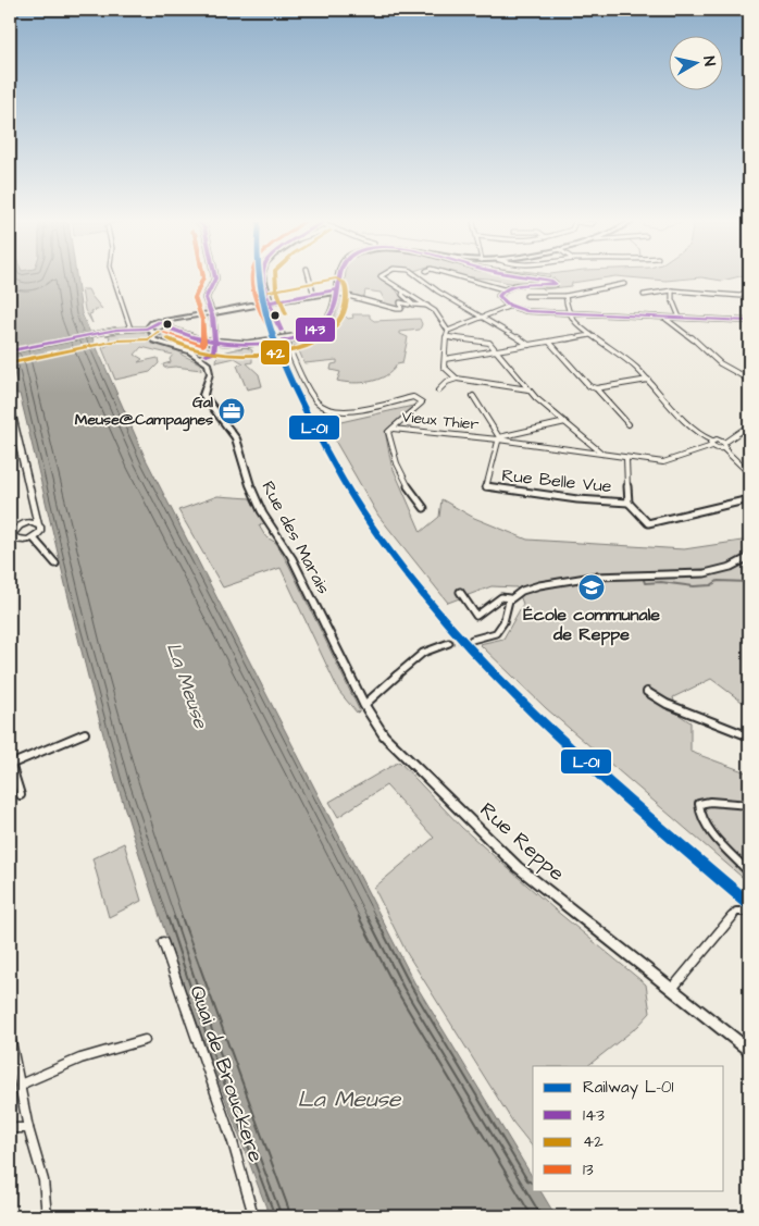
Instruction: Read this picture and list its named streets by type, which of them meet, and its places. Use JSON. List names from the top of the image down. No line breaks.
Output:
{"streets":{"main road":["Rue des Marais","Rue Reppe"],"street":["Vieux Thier","Rue Belle Vue","Quai de Brouckere"]},"crossings":[["Vieux Thier","Rue Belle Vue"],["Rue des Marais","Rue Reppe"]],"water":["La Meuse"],"places":{"office":["Gal Meuse@Campagnes"],"school or university":["École communale de Reppe"]},"lines":["rail line L-01","transit line 143","transit line 42","transit line 13"],"legend":["Railway L-01","143","42","13"],"north":"right"}
